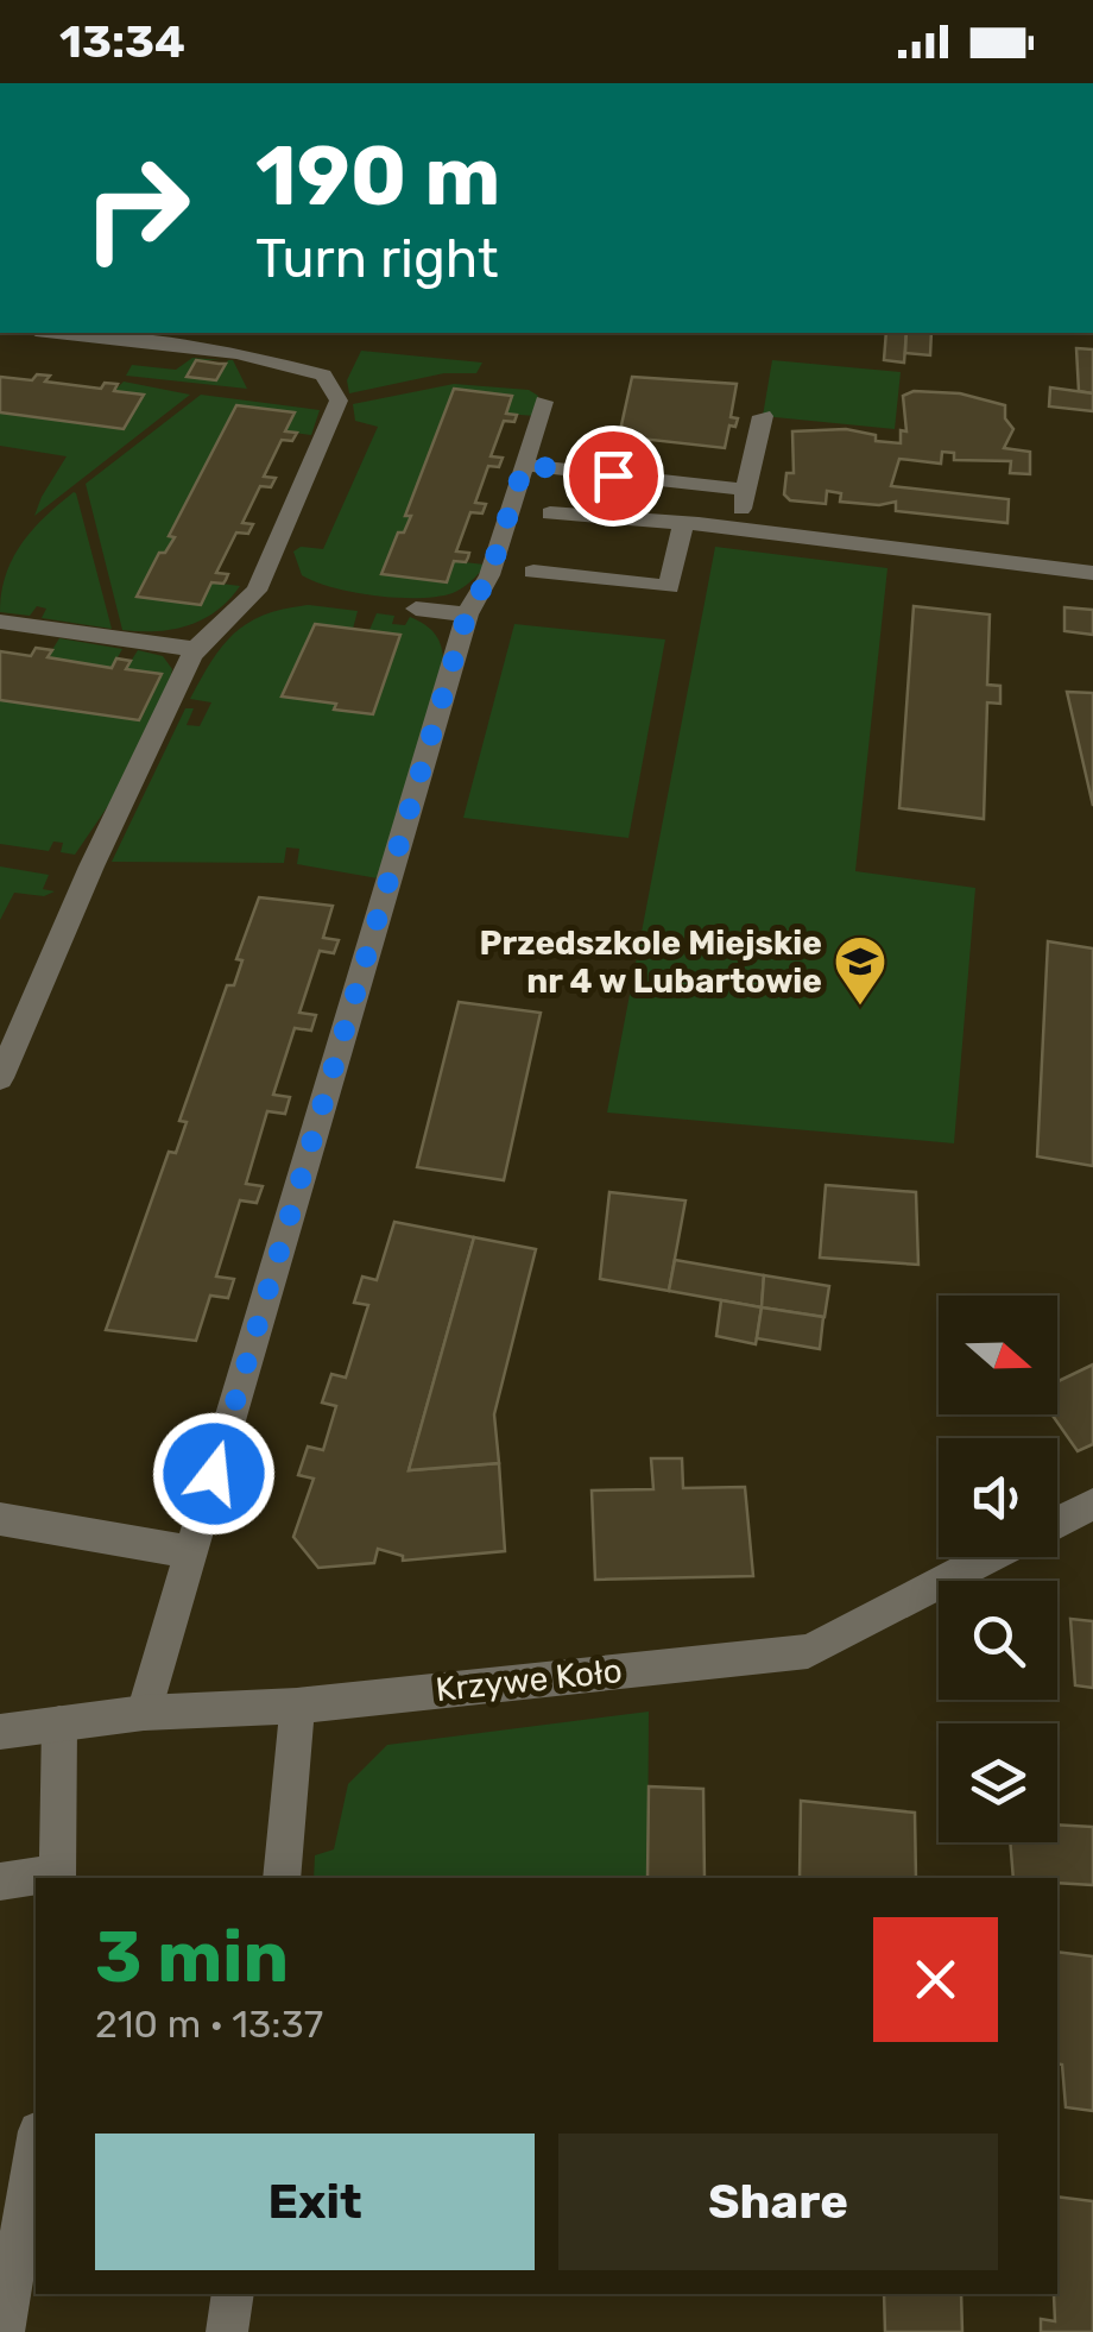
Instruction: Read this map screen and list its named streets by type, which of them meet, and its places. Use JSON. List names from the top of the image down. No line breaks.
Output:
{"streets":{"street":["Krzywe Koło"]},"places":{"school or university":["Przedszkole Miejskie nr 4 w Lubartowie"]},"north":"right","page":{"status":"13:34","turn":["190 m","Turn right"],"heading":["3 min","210 m · 13:37"],"buttons":["Exit","Share"]}}
